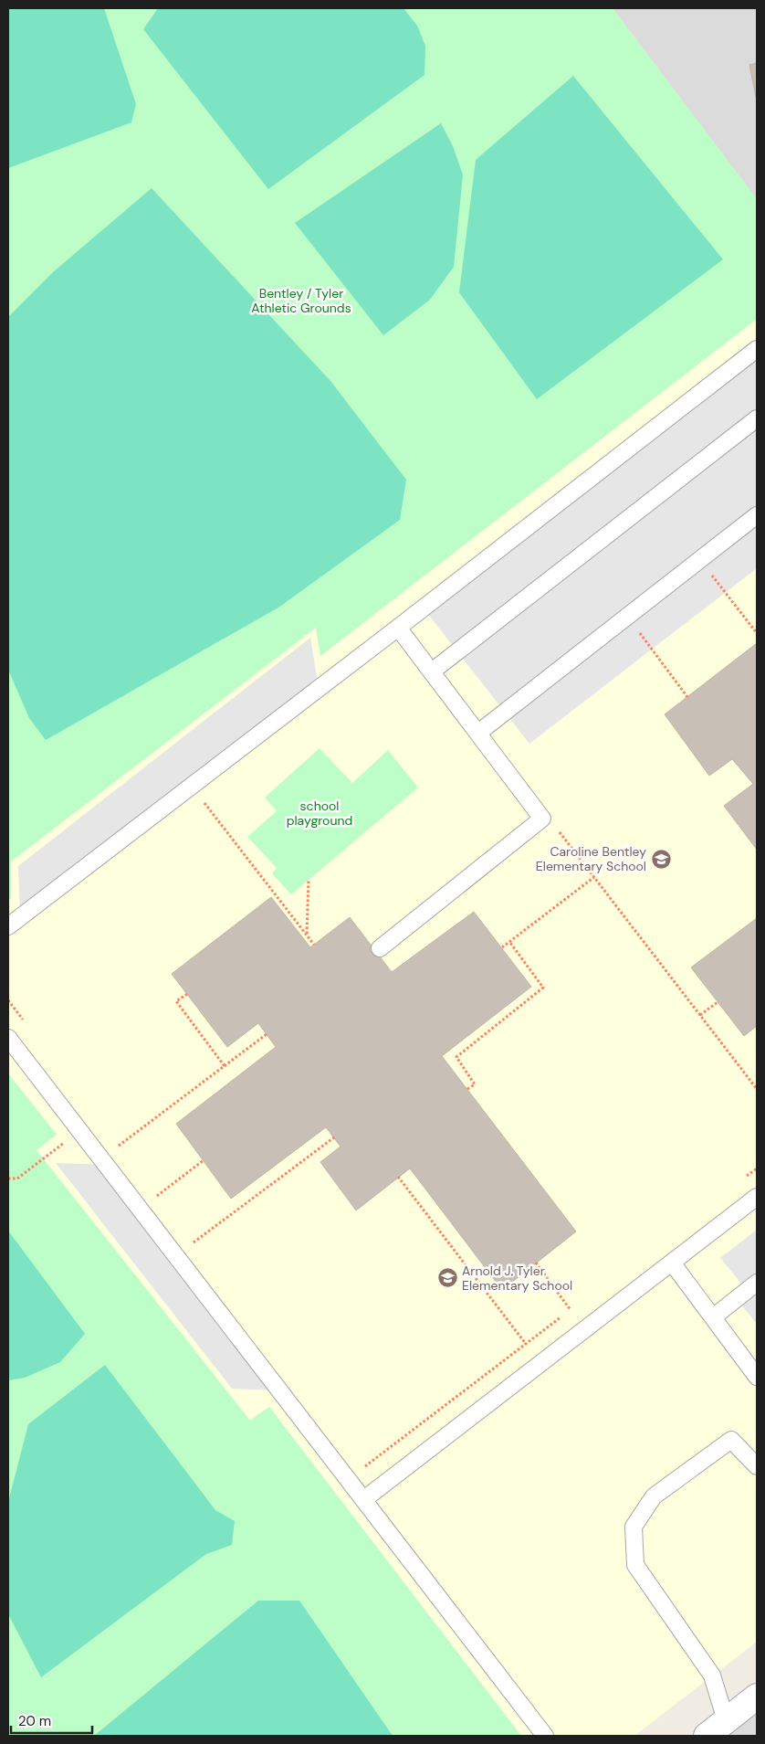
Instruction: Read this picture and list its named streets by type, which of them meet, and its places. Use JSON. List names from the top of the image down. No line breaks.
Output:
{"parks":["Bentley / Tyler Athletic Grounds","school playground"],"places":{"school or university":["Caroline Bentley Elementary School","Arnold J. Tyler Elementary School"]},"scale_bar":"20 m"}
